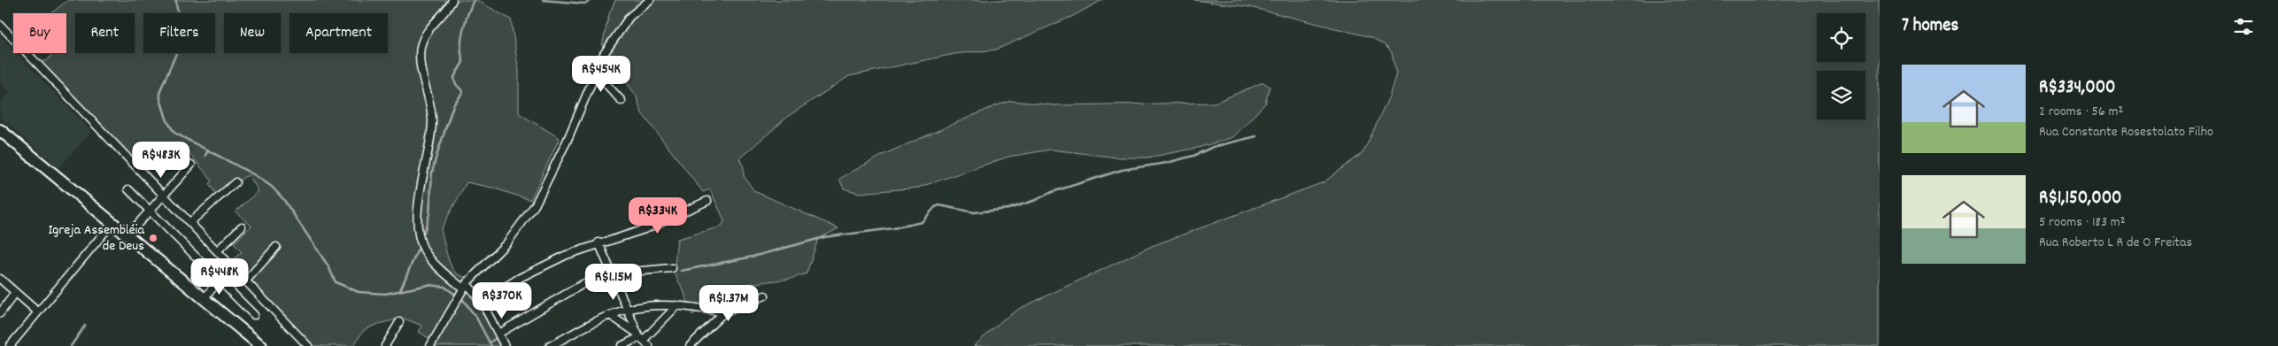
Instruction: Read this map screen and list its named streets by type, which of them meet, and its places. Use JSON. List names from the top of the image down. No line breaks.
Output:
{"places":["Igreja Assembléia de Deus"],"page":{"heading":"7 homes","chip":["Buy","Rent","Filters","New","Apartment"],"list":[{"name":"R$334,000","note":"2 rooms · 56 m² · Rua Constante Rosestolato Filho"},{"name":"R$1,150,000","note":"5 rooms · 183 m² · Rua Roberto L R de O Freitas"}],"price":["R$454K","R$483K","R$334K","R$448K","R$1.15M","R$370K","R$1.37M"]}}
